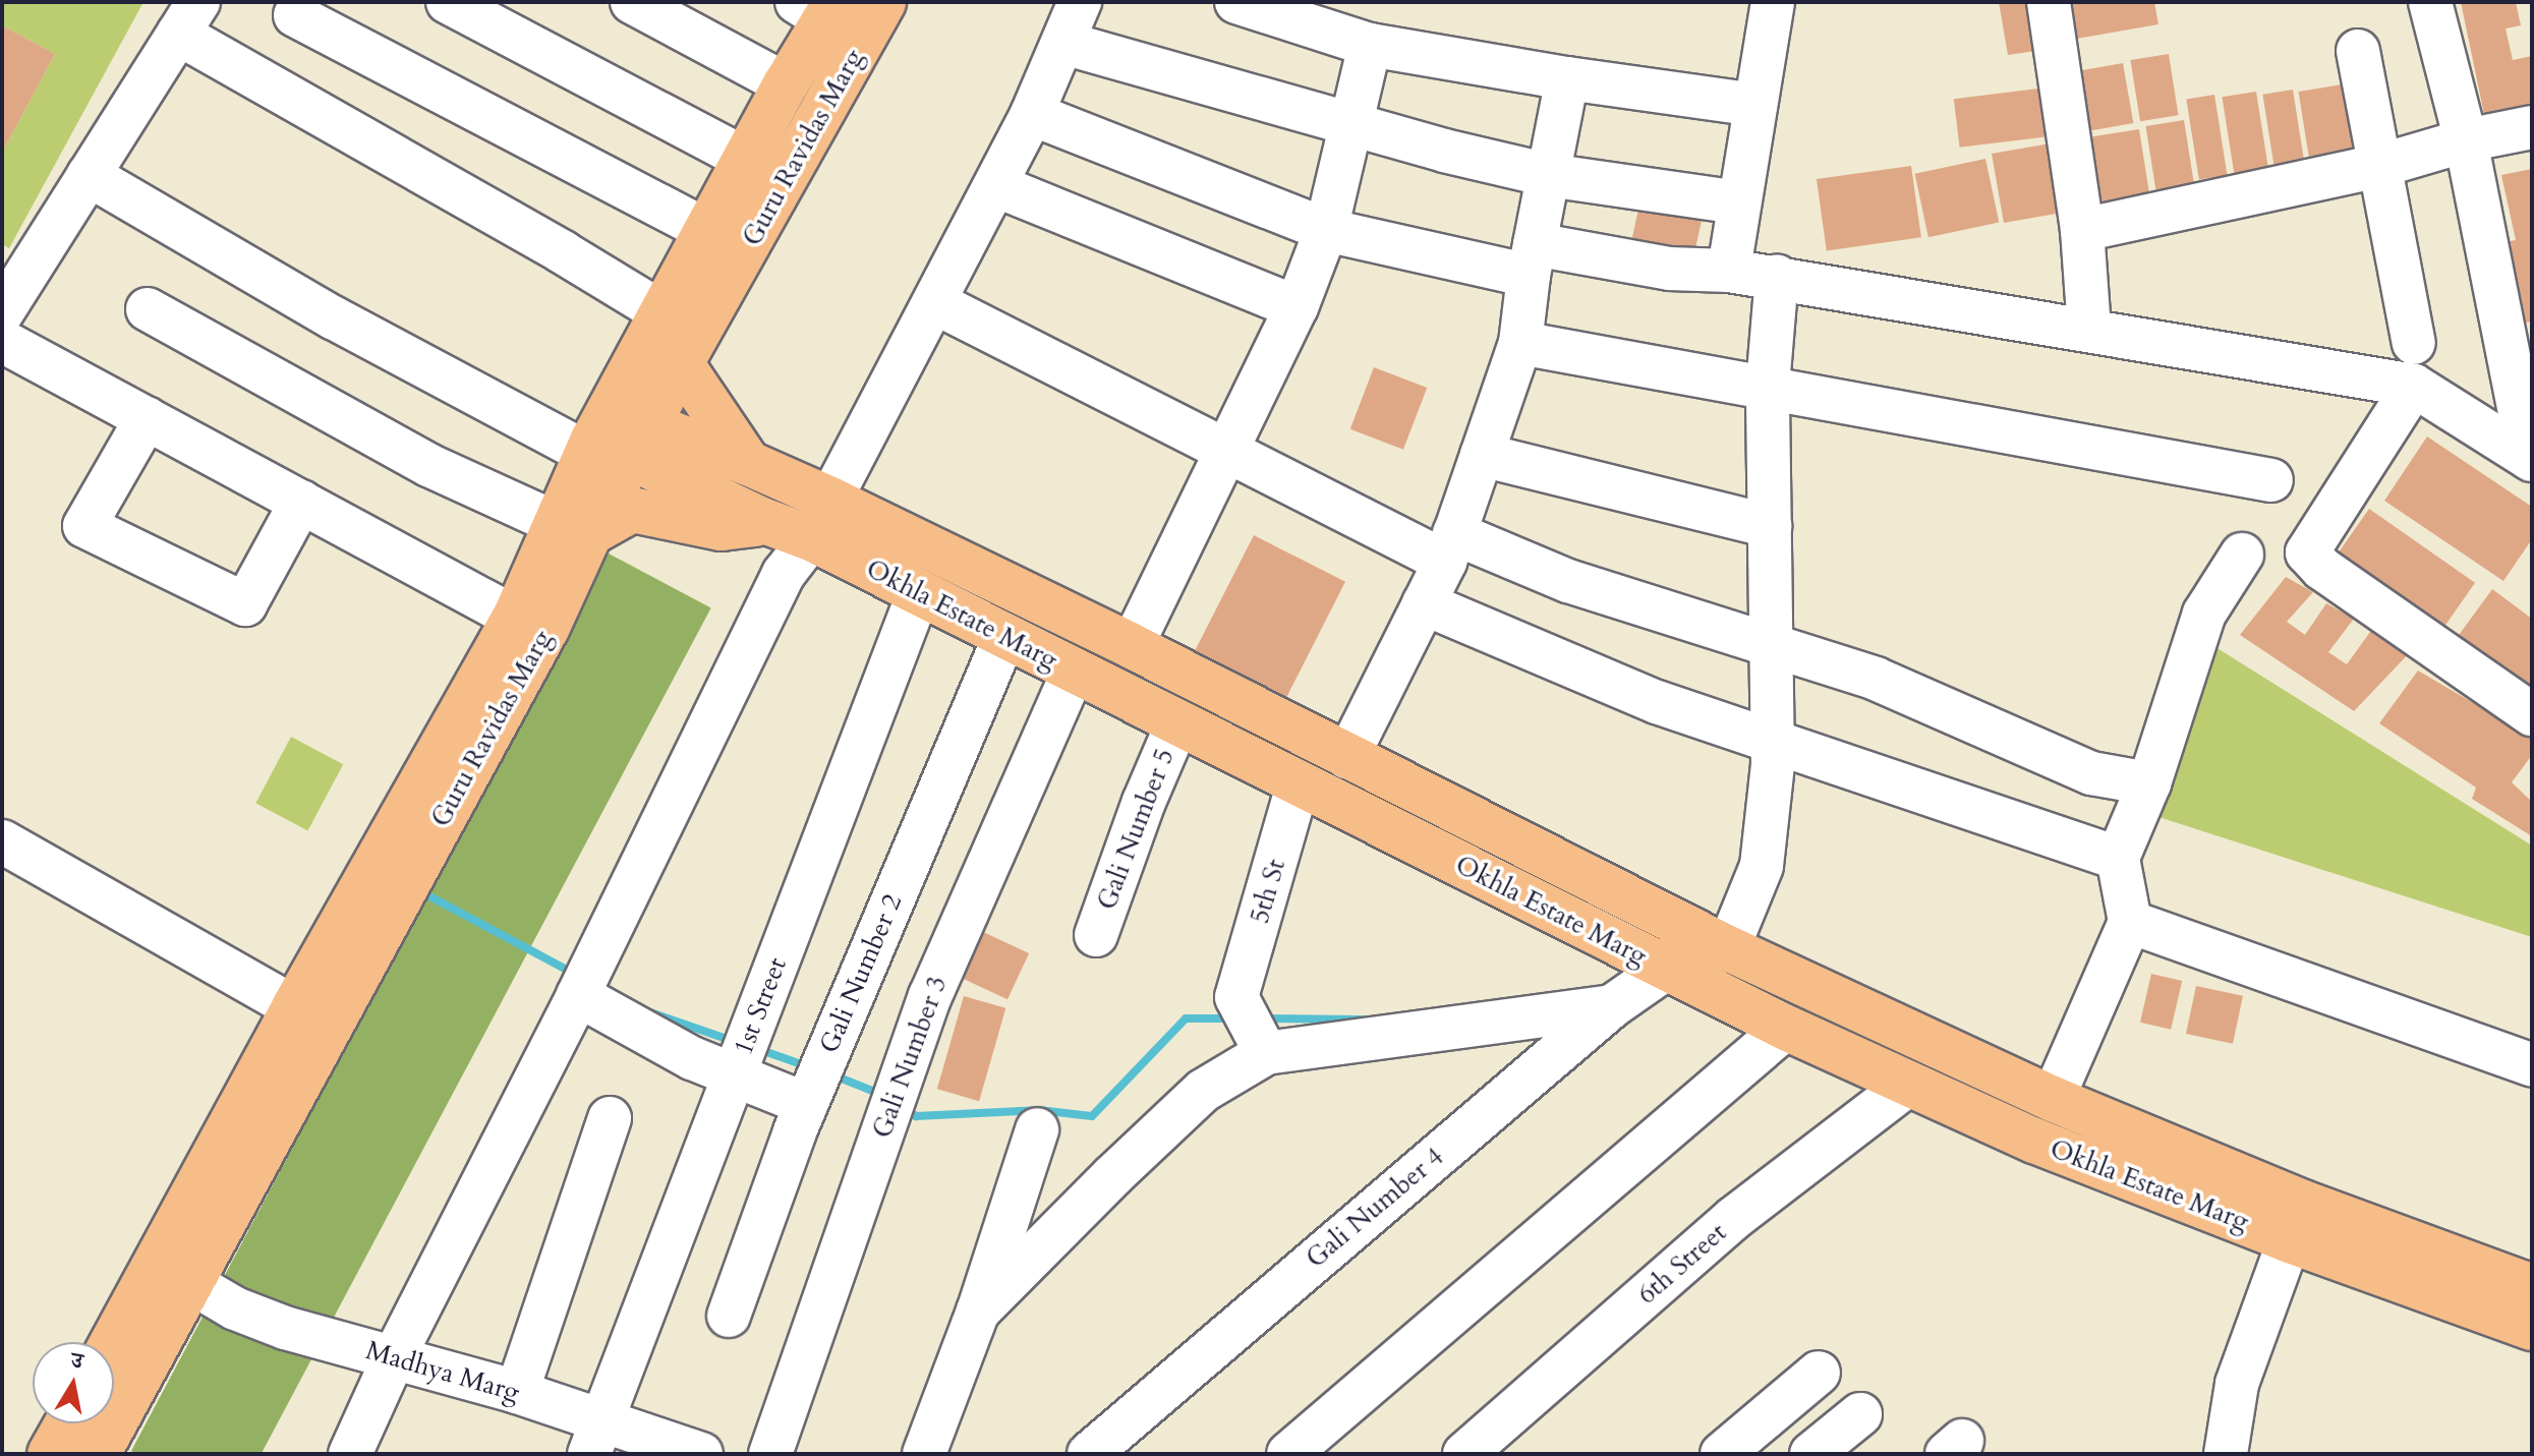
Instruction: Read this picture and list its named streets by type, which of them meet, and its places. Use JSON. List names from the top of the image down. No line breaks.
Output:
{"streets":{"main road":["Guru Ravidas Marg","Okhla Estate Marg"],"street":["Gali Number 5","5th St","Gali Number 2","1st Street","Gali Number 3","Gali Number 4","6th Street","Madhya Marg"]},"crossings":[["Guru Ravidas Marg","Okhla Estate Marg"],["Guru Ravidas Marg","Madhya Marg"],["Okhla Estate Marg","Gali Number 5"],["Okhla Estate Marg","5th St"],["Okhla Estate Marg","Gali Number 2"],["Okhla Estate Marg","1st Street"],["Okhla Estate Marg","Gali Number 3"],["Okhla Estate Marg","Gali Number 4"],["Okhla Estate Marg","6th Street"],["1st Street","Madhya Marg"]],"north":"top"}
